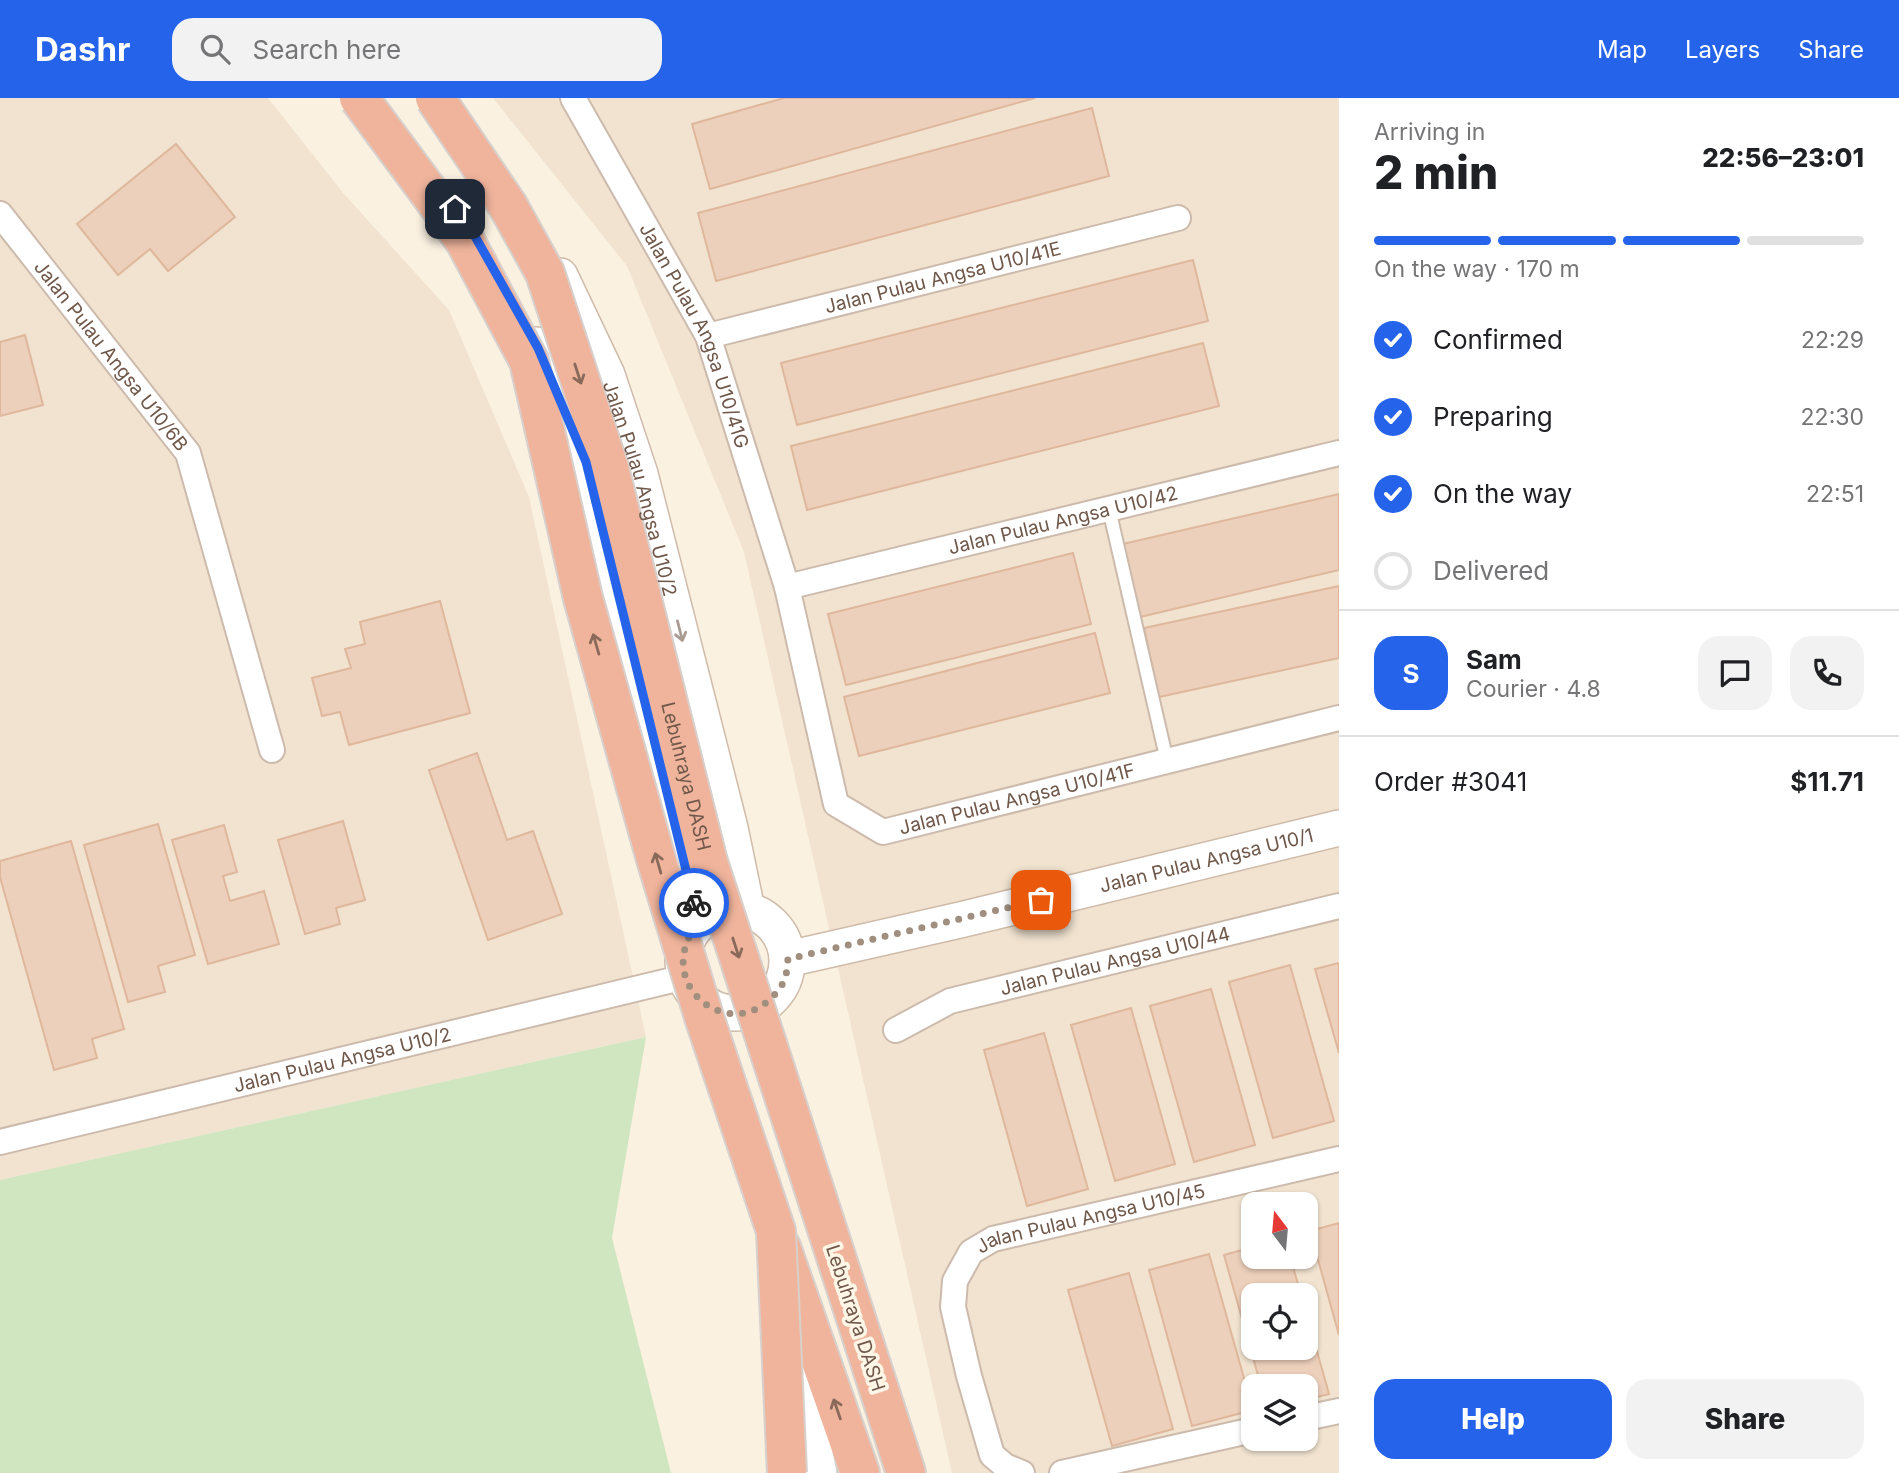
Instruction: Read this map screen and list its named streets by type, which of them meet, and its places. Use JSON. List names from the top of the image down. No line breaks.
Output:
{"streets":{"highway":["Lebuhraya DASH"],"street":["Jalan Pulau Angsa U10/41E","Jalan Pulau Angsa U10/41G","Jalan Pulau Angsa U10/6B","Jalan Pulau Angsa U10/2","Jalan Pulau Angsa U10/42","Jalan Pulau Angsa U10/41F","Jalan Pulau Angsa U10/1","Jalan Pulau Angsa U10/44","Jalan Pulau Angsa U10/45"]},"crossings":[["Jalan Pulau Angsa U10/41E","Jalan Pulau Angsa U10/41G"],["Jalan Pulau Angsa U10/41G","Jalan Pulau Angsa U10/42"],["Jalan Pulau Angsa U10/41G","Jalan Pulau Angsa U10/41F"],["Jalan Pulau Angsa U10/2","Jalan Pulau Angsa U10/1"],["Jalan Pulau Angsa U10/42","Jalan Pulau Angsa U10/41F"]],"north":"top","page":{"header":"Dashr","search":"Search here","nav":["Map","Layers","Share"],"heading":["2 min","Arriving in","22:56–23:01"],"panel":["Sam","Courier · 4.8","Order #3041","$11.71"],"bar":"On the way · 170 m","list":[["Confirmed","22:29"],["Preparing","22:30"],["On the way","22:51"],"Delivered"],"round":"S","buttons":["Help","Share"]}}
